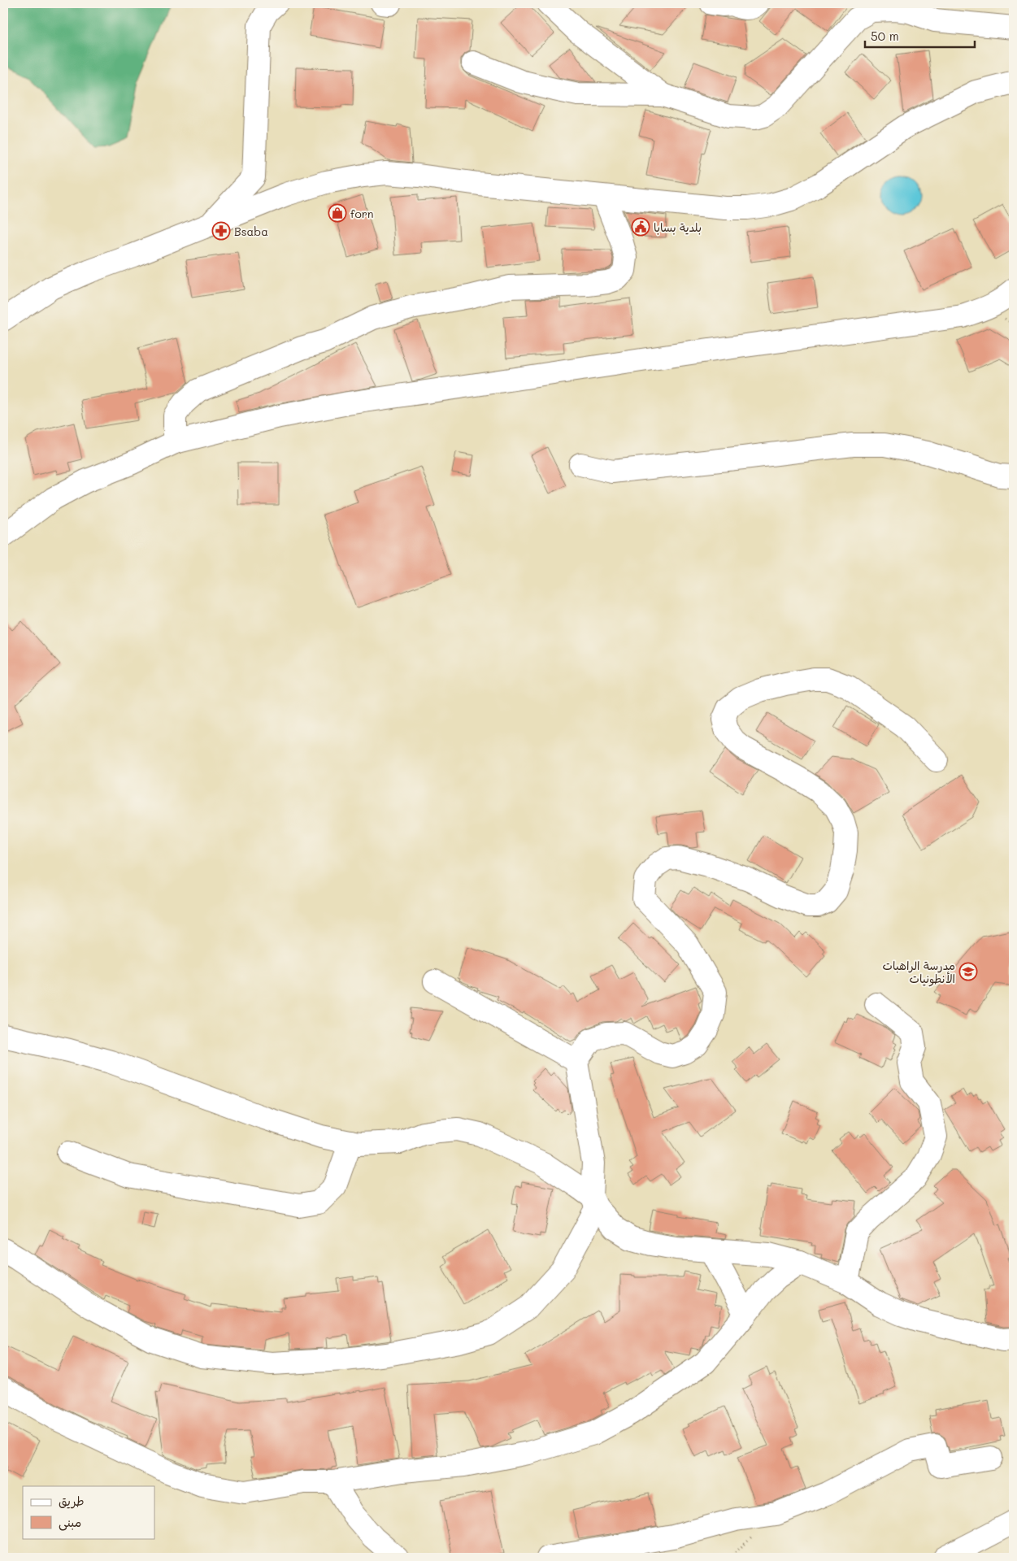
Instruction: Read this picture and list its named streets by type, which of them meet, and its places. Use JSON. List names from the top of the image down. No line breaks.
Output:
{"places":{"shop":["forn"],"public building":["بلدية بسابا"],"pharmacy":["Bsaba"],"school or university":["مدرسة الراهبات الأنطونيات"]},"legend":["طريق","مبنى"],"scale_bar":"50 m"}
